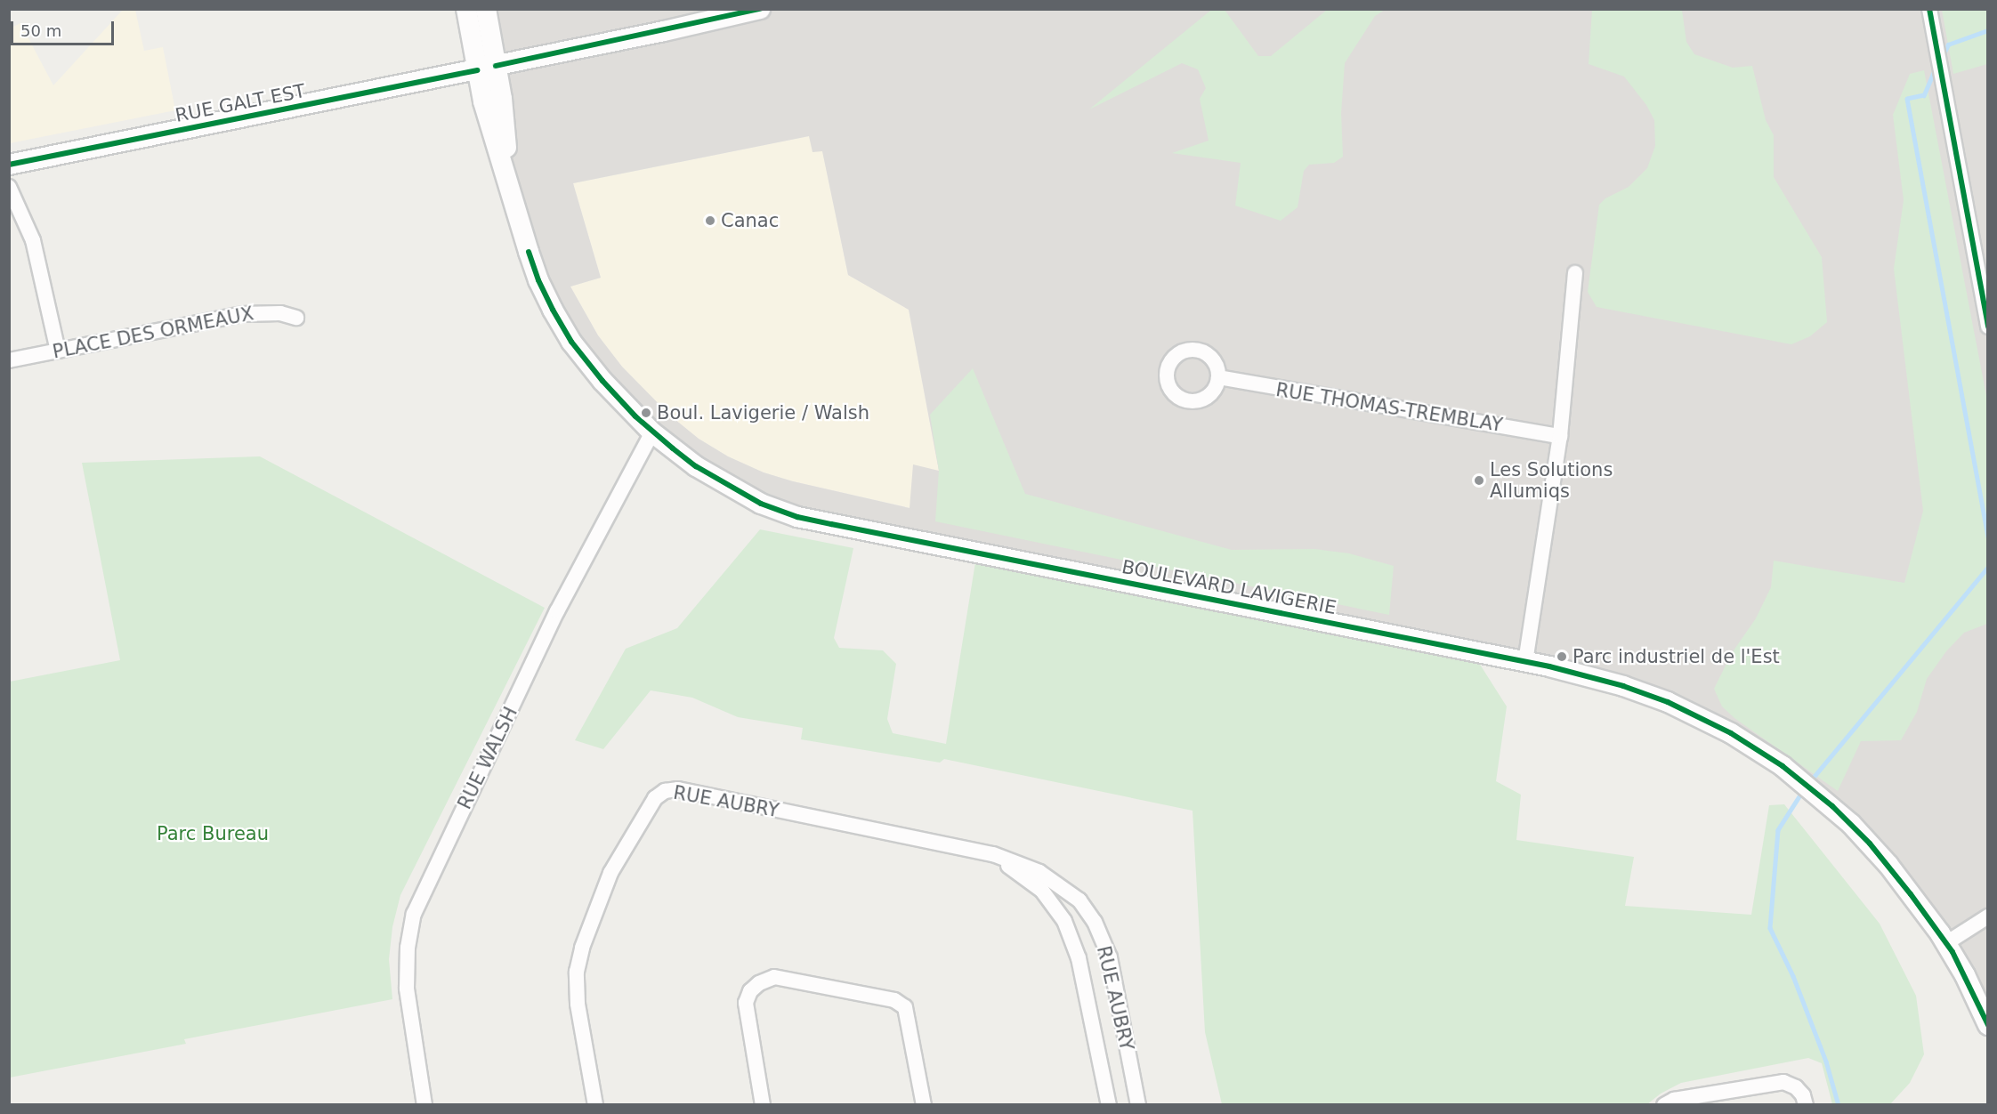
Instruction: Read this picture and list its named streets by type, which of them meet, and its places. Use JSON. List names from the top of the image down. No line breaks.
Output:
{"streets":{"street":["RUE GALT EST","PLACE DES ORMEAUX","RUE THOMAS-TREMBLAY","BOULEVARD LAVIGERIE","RUE WALSH","RUE AUBRY"]},"crossings":[["RUE GALT EST","BOULEVARD LAVIGERIE"],["BOULEVARD LAVIGERIE","RUE WALSH"]],"parks":["Parc Bureau"],"places":["Canac","Boul. Lavigerie / Walsh","Les Solutions Allumiqs","Parc industriel de l'Est"],"scale_bar":"50 m"}
